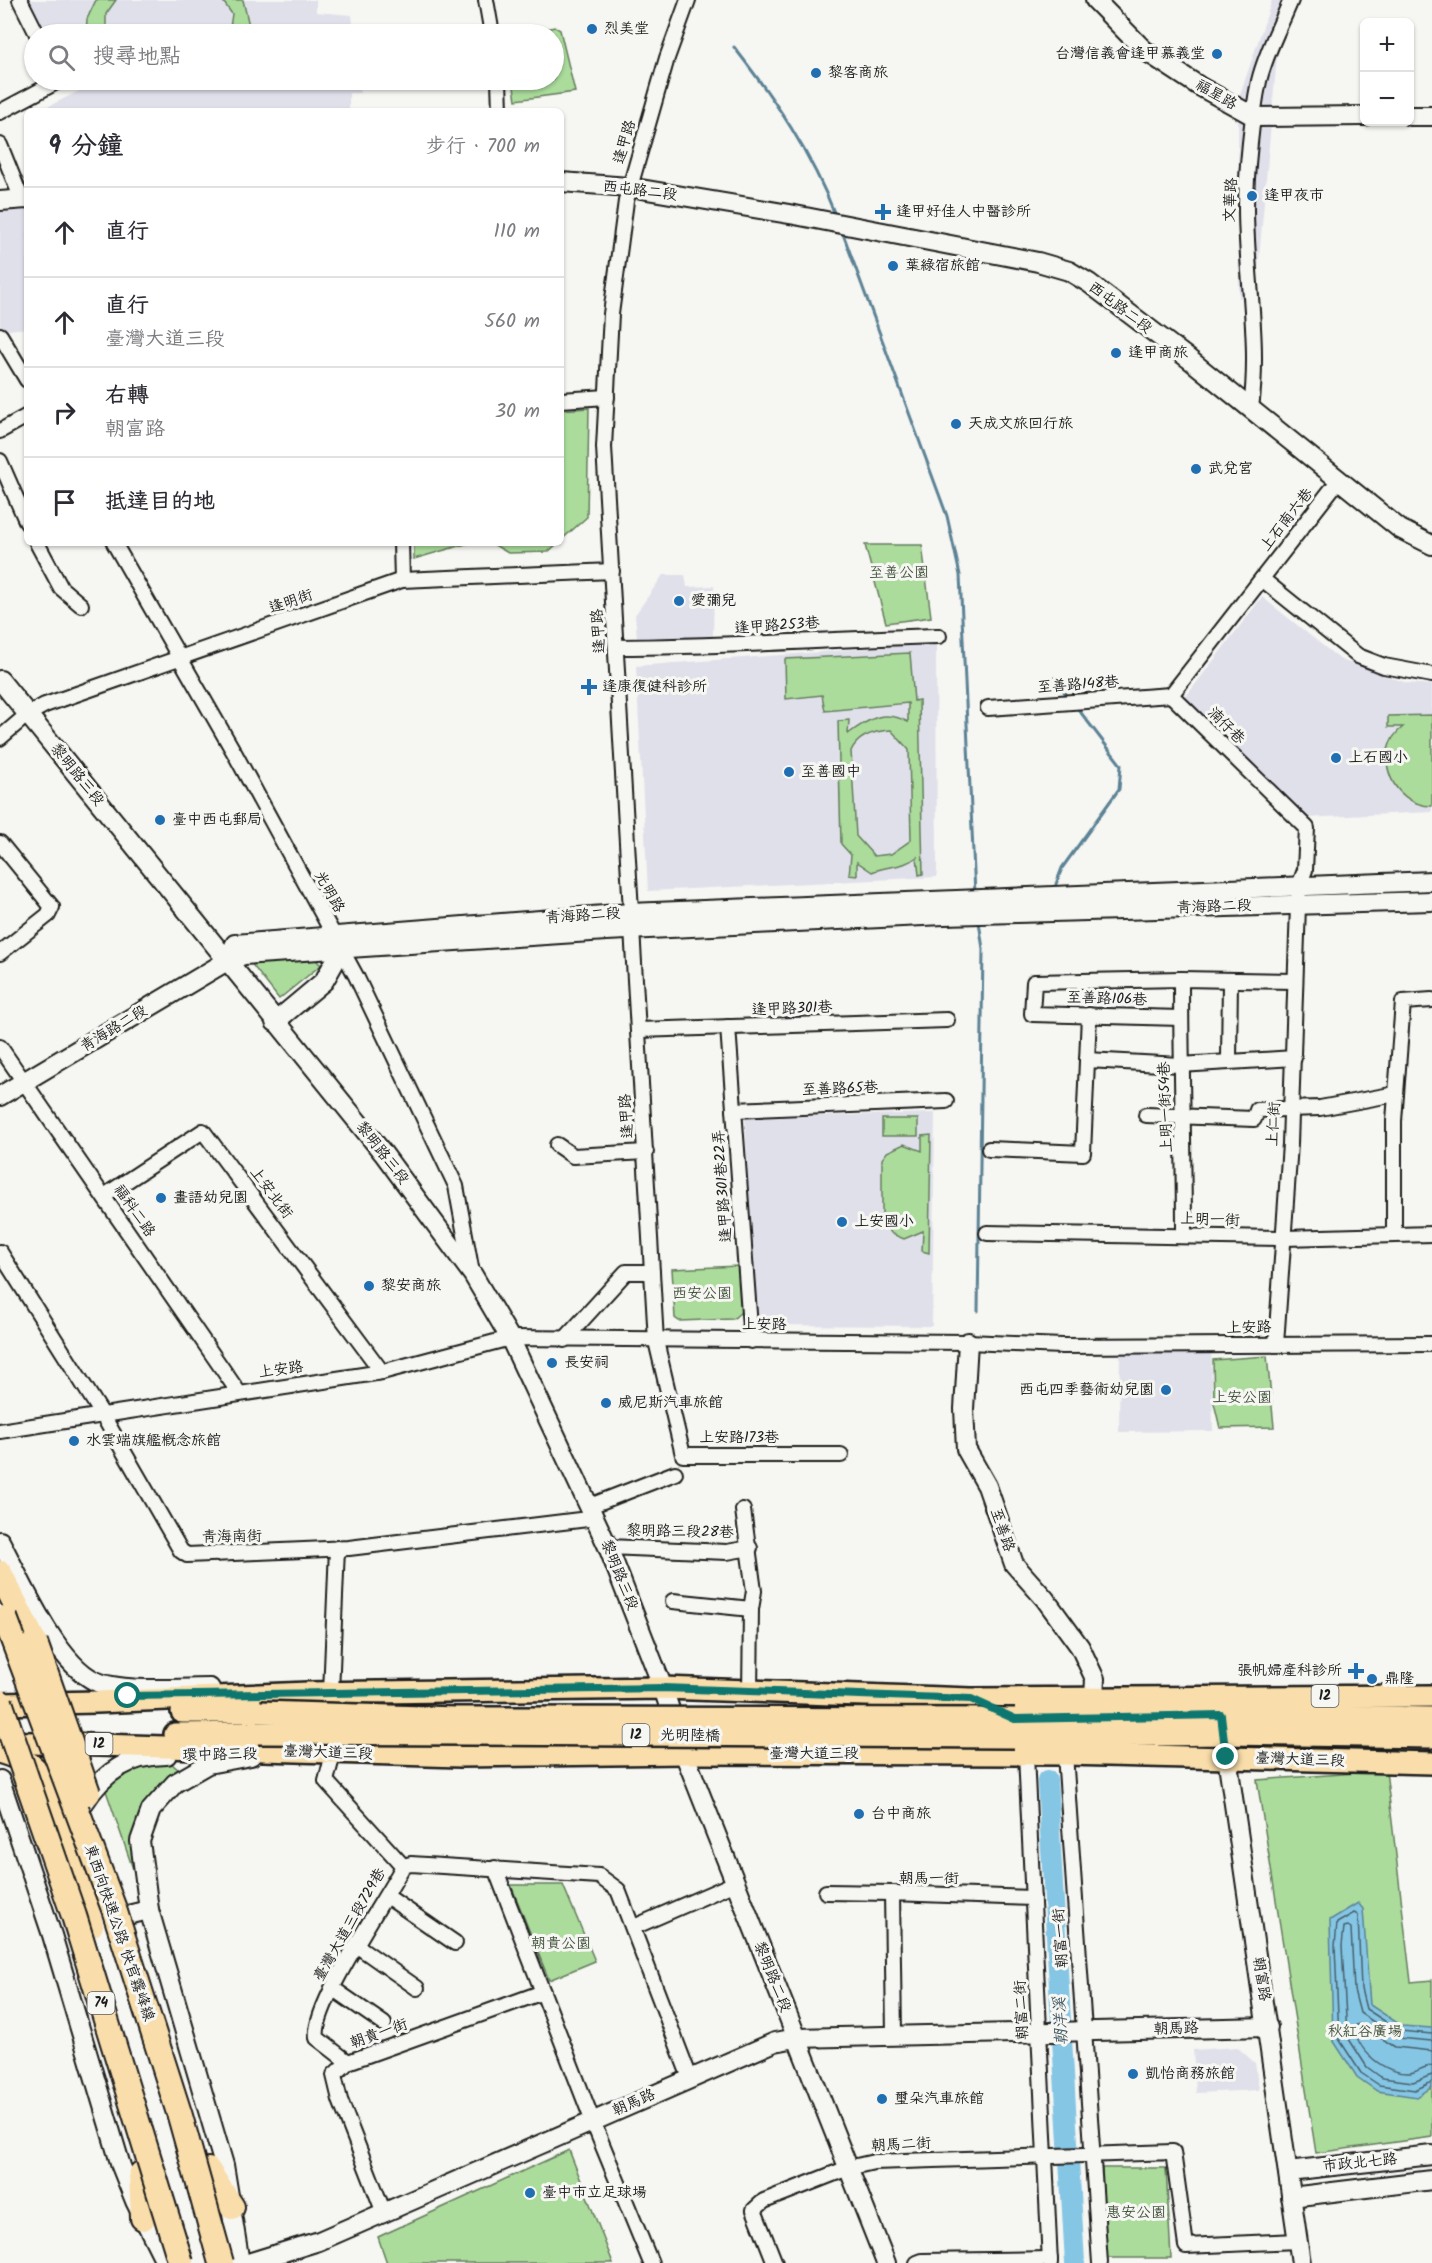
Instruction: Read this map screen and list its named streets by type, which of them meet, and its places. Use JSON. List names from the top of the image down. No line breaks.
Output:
{"streets":{"highway":["東西向快速公路 快官霧峰線","74"],"main road":["12","光明陸橋","臺灣大道三段"],"street":["福星路","逢甲路","西屯路二段","文華路","上石南六巷","逢明街","逢甲路253巷","至善路148巷","湳仔巷","黎明路三段","光明路","青海路二段","至善路106巷","逢甲路301巷","至善路65巷","上明一街54巷","上仁街","逢甲路301巷22弄","上安北街","福科二路","上明一街","上安路","上安路173巷","至善路","黎明路三段28巷","青海南街","環中路三段","朝馬一街","臺灣大道三段729巷","朝富一街","黎明路二段","朝富路","朝富二街","朝馬路","朝貴一街","朝馬二街","市政北七路"]},"crossings":[["福星路","文華路"],["逢甲路","西屯路二段"],["逢甲路","逢明街"],["逢甲路","逢甲路253巷"],["逢甲路","青海路二段"],["逢甲路","逢甲路301巷"],["逢甲路","上安路"],["逢甲路","上安路173巷"],["西屯路二段","文華路"],["西屯路二段","上石南六巷"],["逢明街","黎明路三段"],["逢明街","光明路"],["至善路148巷","湳仔巷"],["湳仔巷","青海路二段"],["湳仔巷","上仁街"],["黎明路三段","光明路"],["黎明路三段","青海路二段"],["黎明路三段","上安路"],["黎明路三段","黎明路三段28巷"],["黎明路三段","青海南街"],["黎明路三段","臺灣大道三段"],["黎明路三段","黎明路二段"],["光明路","青海路二段"],["青海路二段","上仁街"],["青海路二段","福科二路"],["至善路106巷","上明一街54巷"],["逢甲路301巷","逢甲路301巷22弄"],["至善路65巷","逢甲路301巷22弄"],["上明一街54巷","上明一街"],["上仁街","上明一街"],["上仁街","上安路"],["逢甲路301巷22弄","上安路"],["上安北街","福科二路"],["上安北街","上安路"],["福科二路","上安路"],["上安路","上安路173巷"],["上安路","至善路"],["上安路","青海南街"],["至善路","臺灣大道三段"],["12","光明陸橋"],["12","臺灣大道三段"],["12","74"],["光明陸橋","臺灣大道三段"],["臺灣大道三段","環中路三段"],["臺灣大道三段","臺灣大道三段729巷"],["臺灣大道三段","朝富一街"],["臺灣大道三段","黎明路二段"],["臺灣大道三段","朝富路"],["臺灣大道三段","74"],["臺灣大道三段","朝富二街"],["環中路三段","臺灣大道三段729巷"],["朝馬一街","朝富二街"],["朝馬一街","朝馬路"],["臺灣大道三段729巷","朝貴一街"],["朝富一街","朝馬路"],["朝富一街","朝馬二街"],["黎明路二段","朝馬路"],["黎明路二段","朝馬二街"],["朝富路","朝馬路"],["朝富路","市政北七路"],["朝富二街","朝馬路"],["朝富二街","朝馬二街"],["朝馬路","朝貴一街"]],"water":["朝洋溪"],"parks":["至善公園","西安公園","上安公園","朝貴公園","秋紅谷廣場","惠安公園"],"places":{"other":["烈美堂","台灣信義會逢甲慕義堂","黎客商旅","逢甲夜市","葉綠宿旅館","逢甲商旅","天成文旅回行旅","武兌宮","愛彌兒","上石國小","至善國中","臺中西屯郵局","畫語幼兒園","上安國小","黎安商旅","長安祠","西屯四季藝術幼兒園","威尼斯汽車旅館","水雲端旗艦概念旅館","鼎隆","台中商旅","凱怡商務旅館","璽朵汽車旅館","臺中市立足球場"],"health":["逢甲好佳人中醫診所","逢康復健科診所","張帆婦產科診所"]},"page":{"map_buttons":["+","−"],"search":"搜尋地點","heading":["9 分鐘","步行 · 700 m"],"list":[["直行","110 m"],["直行","臺灣大道三段","560 m"],["右轉","朝富路","30 m"],"抵達目的地"]}}
